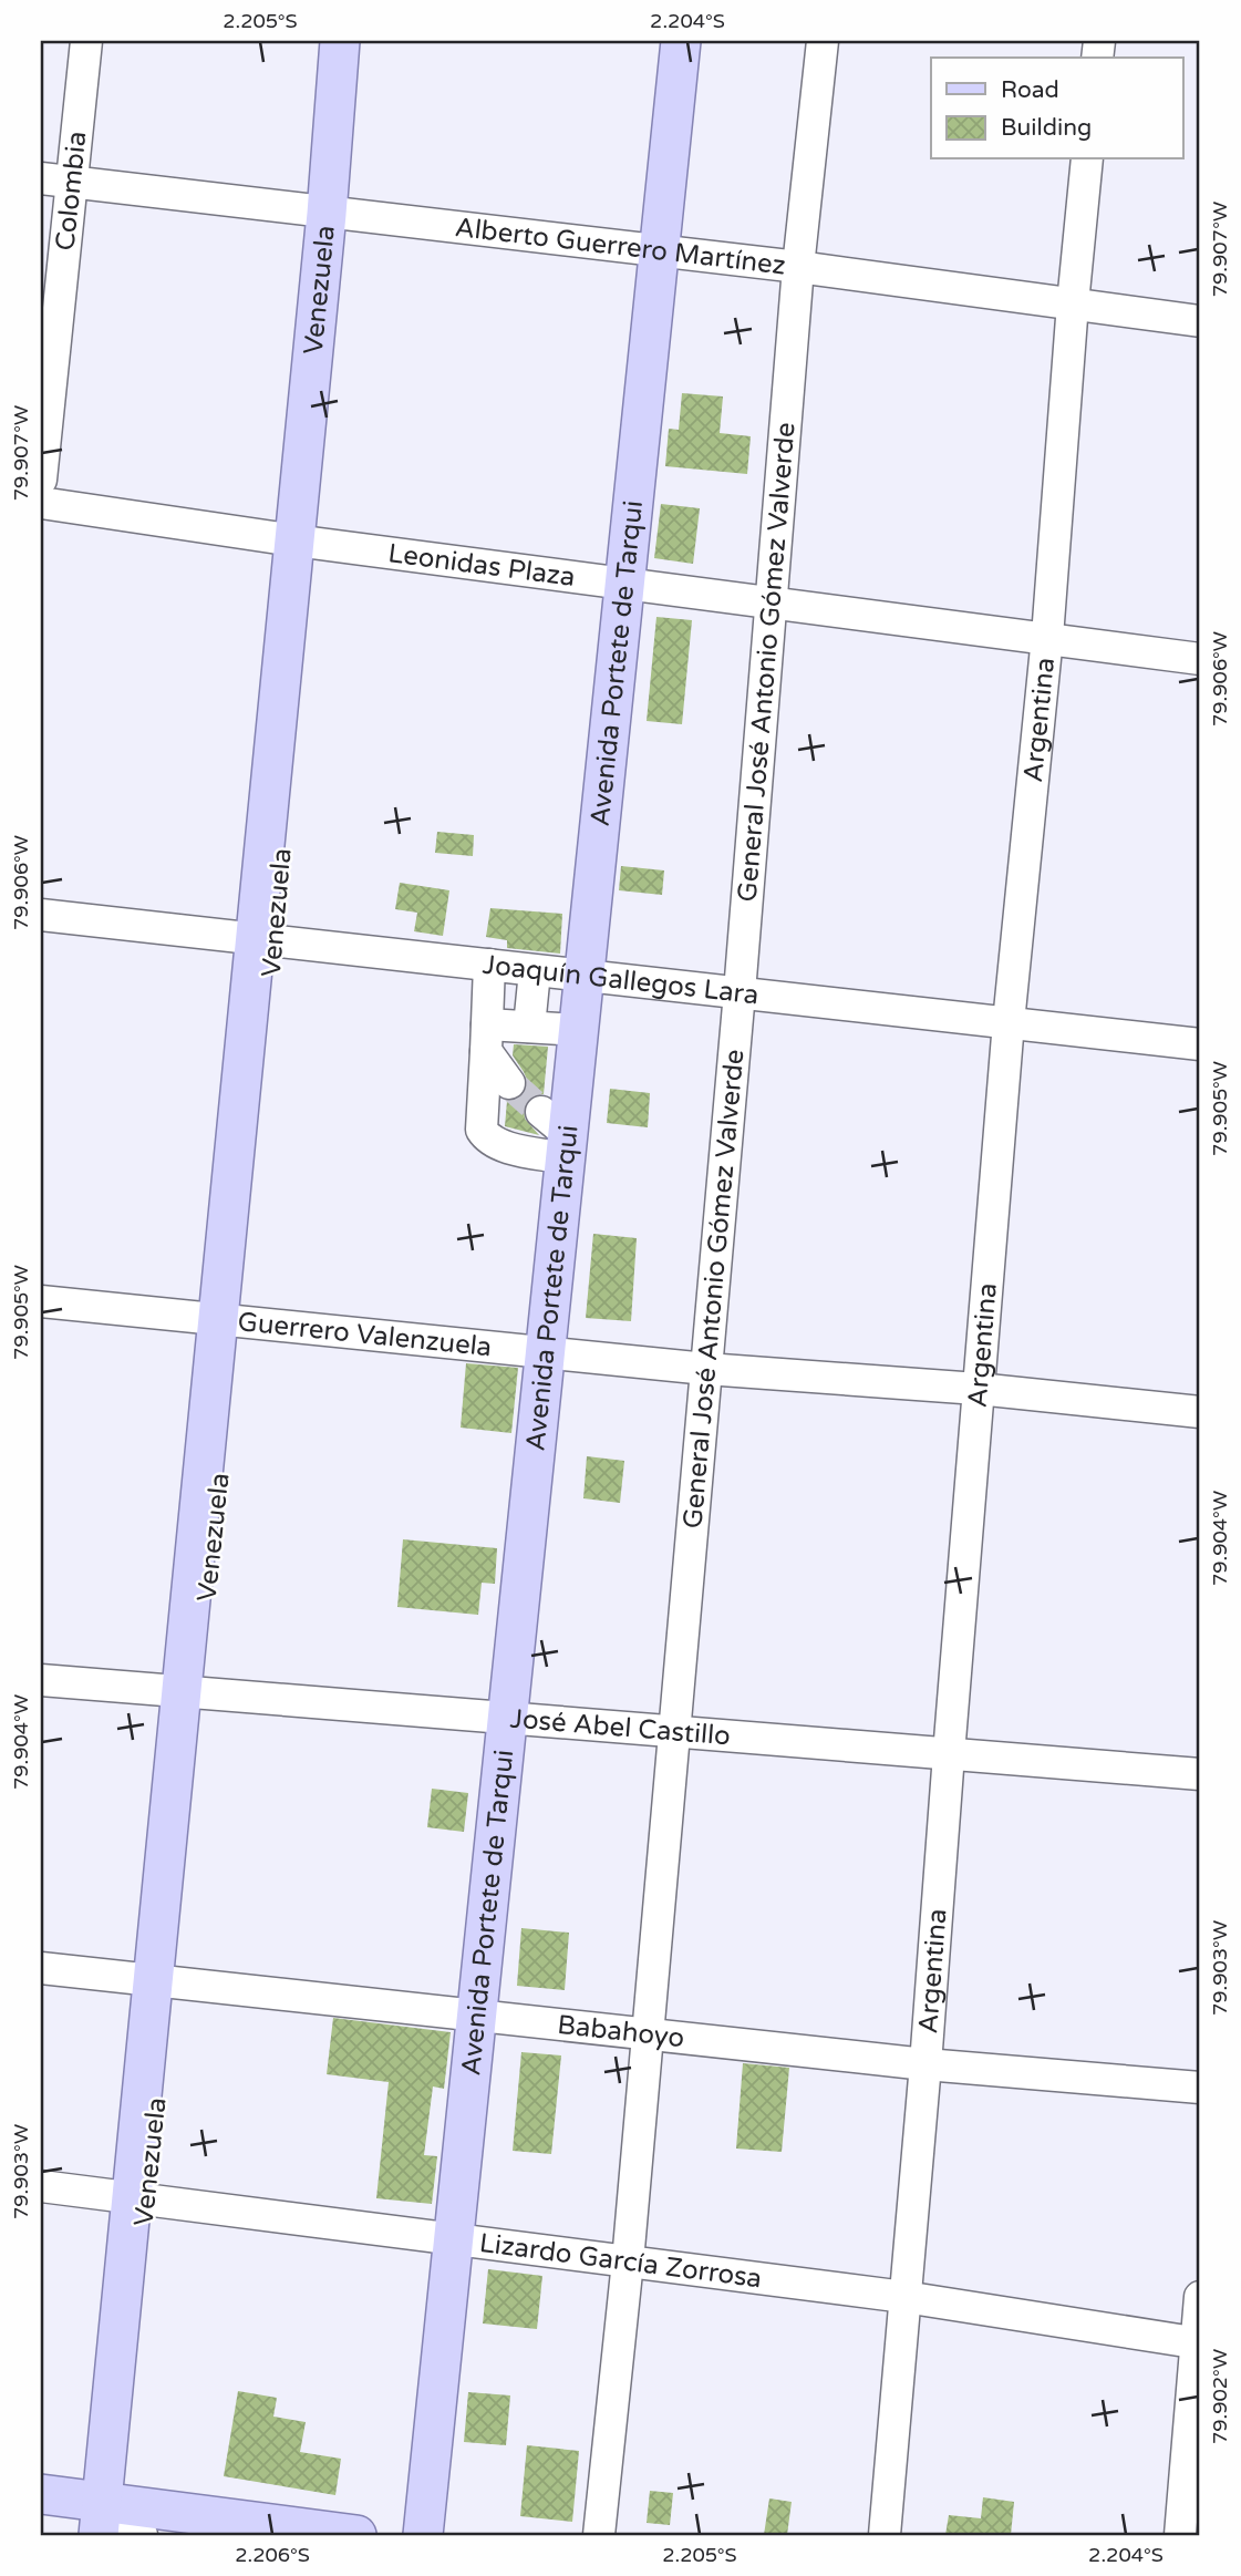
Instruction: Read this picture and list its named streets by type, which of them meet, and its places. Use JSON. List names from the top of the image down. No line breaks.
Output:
{"streets":{"main road":["Venezuela","Avenida Portete de Tarqui"],"street":["Colombia","Alberto Guerrero Martínez","Leonidas Plaza","General José Antonio Gómez Valverde","Argentina","Joaquín Gallegos Lara","Guerrero Valenzuela","José Abel Castillo","Babahoyo","Lizardo García Zorrosa"]},"crossings":[["Colombia","Alberto Guerrero Martínez"],["Alberto Guerrero Martínez","Venezuela"],["Alberto Guerrero Martínez","General José Antonio Gómez Valverde"],["Alberto Guerrero Martínez","Avenida Portete de Tarqui"],["Alberto Guerrero Martínez","Argentina"],["Venezuela","Leonidas Plaza"],["Venezuela","Joaquín Gallegos Lara"],["Venezuela","Guerrero Valenzuela"],["Venezuela","José Abel Castillo"],["Venezuela","Babahoyo"],["Venezuela","Lizardo García Zorrosa"],["Leonidas Plaza","General José Antonio Gómez Valverde"],["Leonidas Plaza","Avenida Portete de Tarqui"],["Leonidas Plaza","Argentina"],["General José Antonio Gómez Valverde","Joaquín Gallegos Lara"],["General José Antonio Gómez Valverde","Guerrero Valenzuela"],["General José Antonio Gómez Valverde","José Abel Castillo"],["General José Antonio Gómez Valverde","Babahoyo"],["General José Antonio Gómez Valverde","Lizardo García Zorrosa"],["Avenida Portete de Tarqui","Joaquín Gallegos Lara"],["Avenida Portete de Tarqui","Guerrero Valenzuela"],["Avenida Portete de Tarqui","José Abel Castillo"],["Avenida Portete de Tarqui","Babahoyo"],["Avenida Portete de Tarqui","Lizardo García Zorrosa"],["Argentina","Joaquín Gallegos Lara"],["Argentina","Guerrero Valenzuela"],["Argentina","José Abel Castillo"],["Argentina","Babahoyo"],["Argentina","Lizardo García Zorrosa"]],"legend":["Road","Building"],"coordinates":["2.205°S","2.204°S","79.907°W","79.906°W","79.905°W","79.904°W","79.903°W","79.902°W","2.206°S"]}
